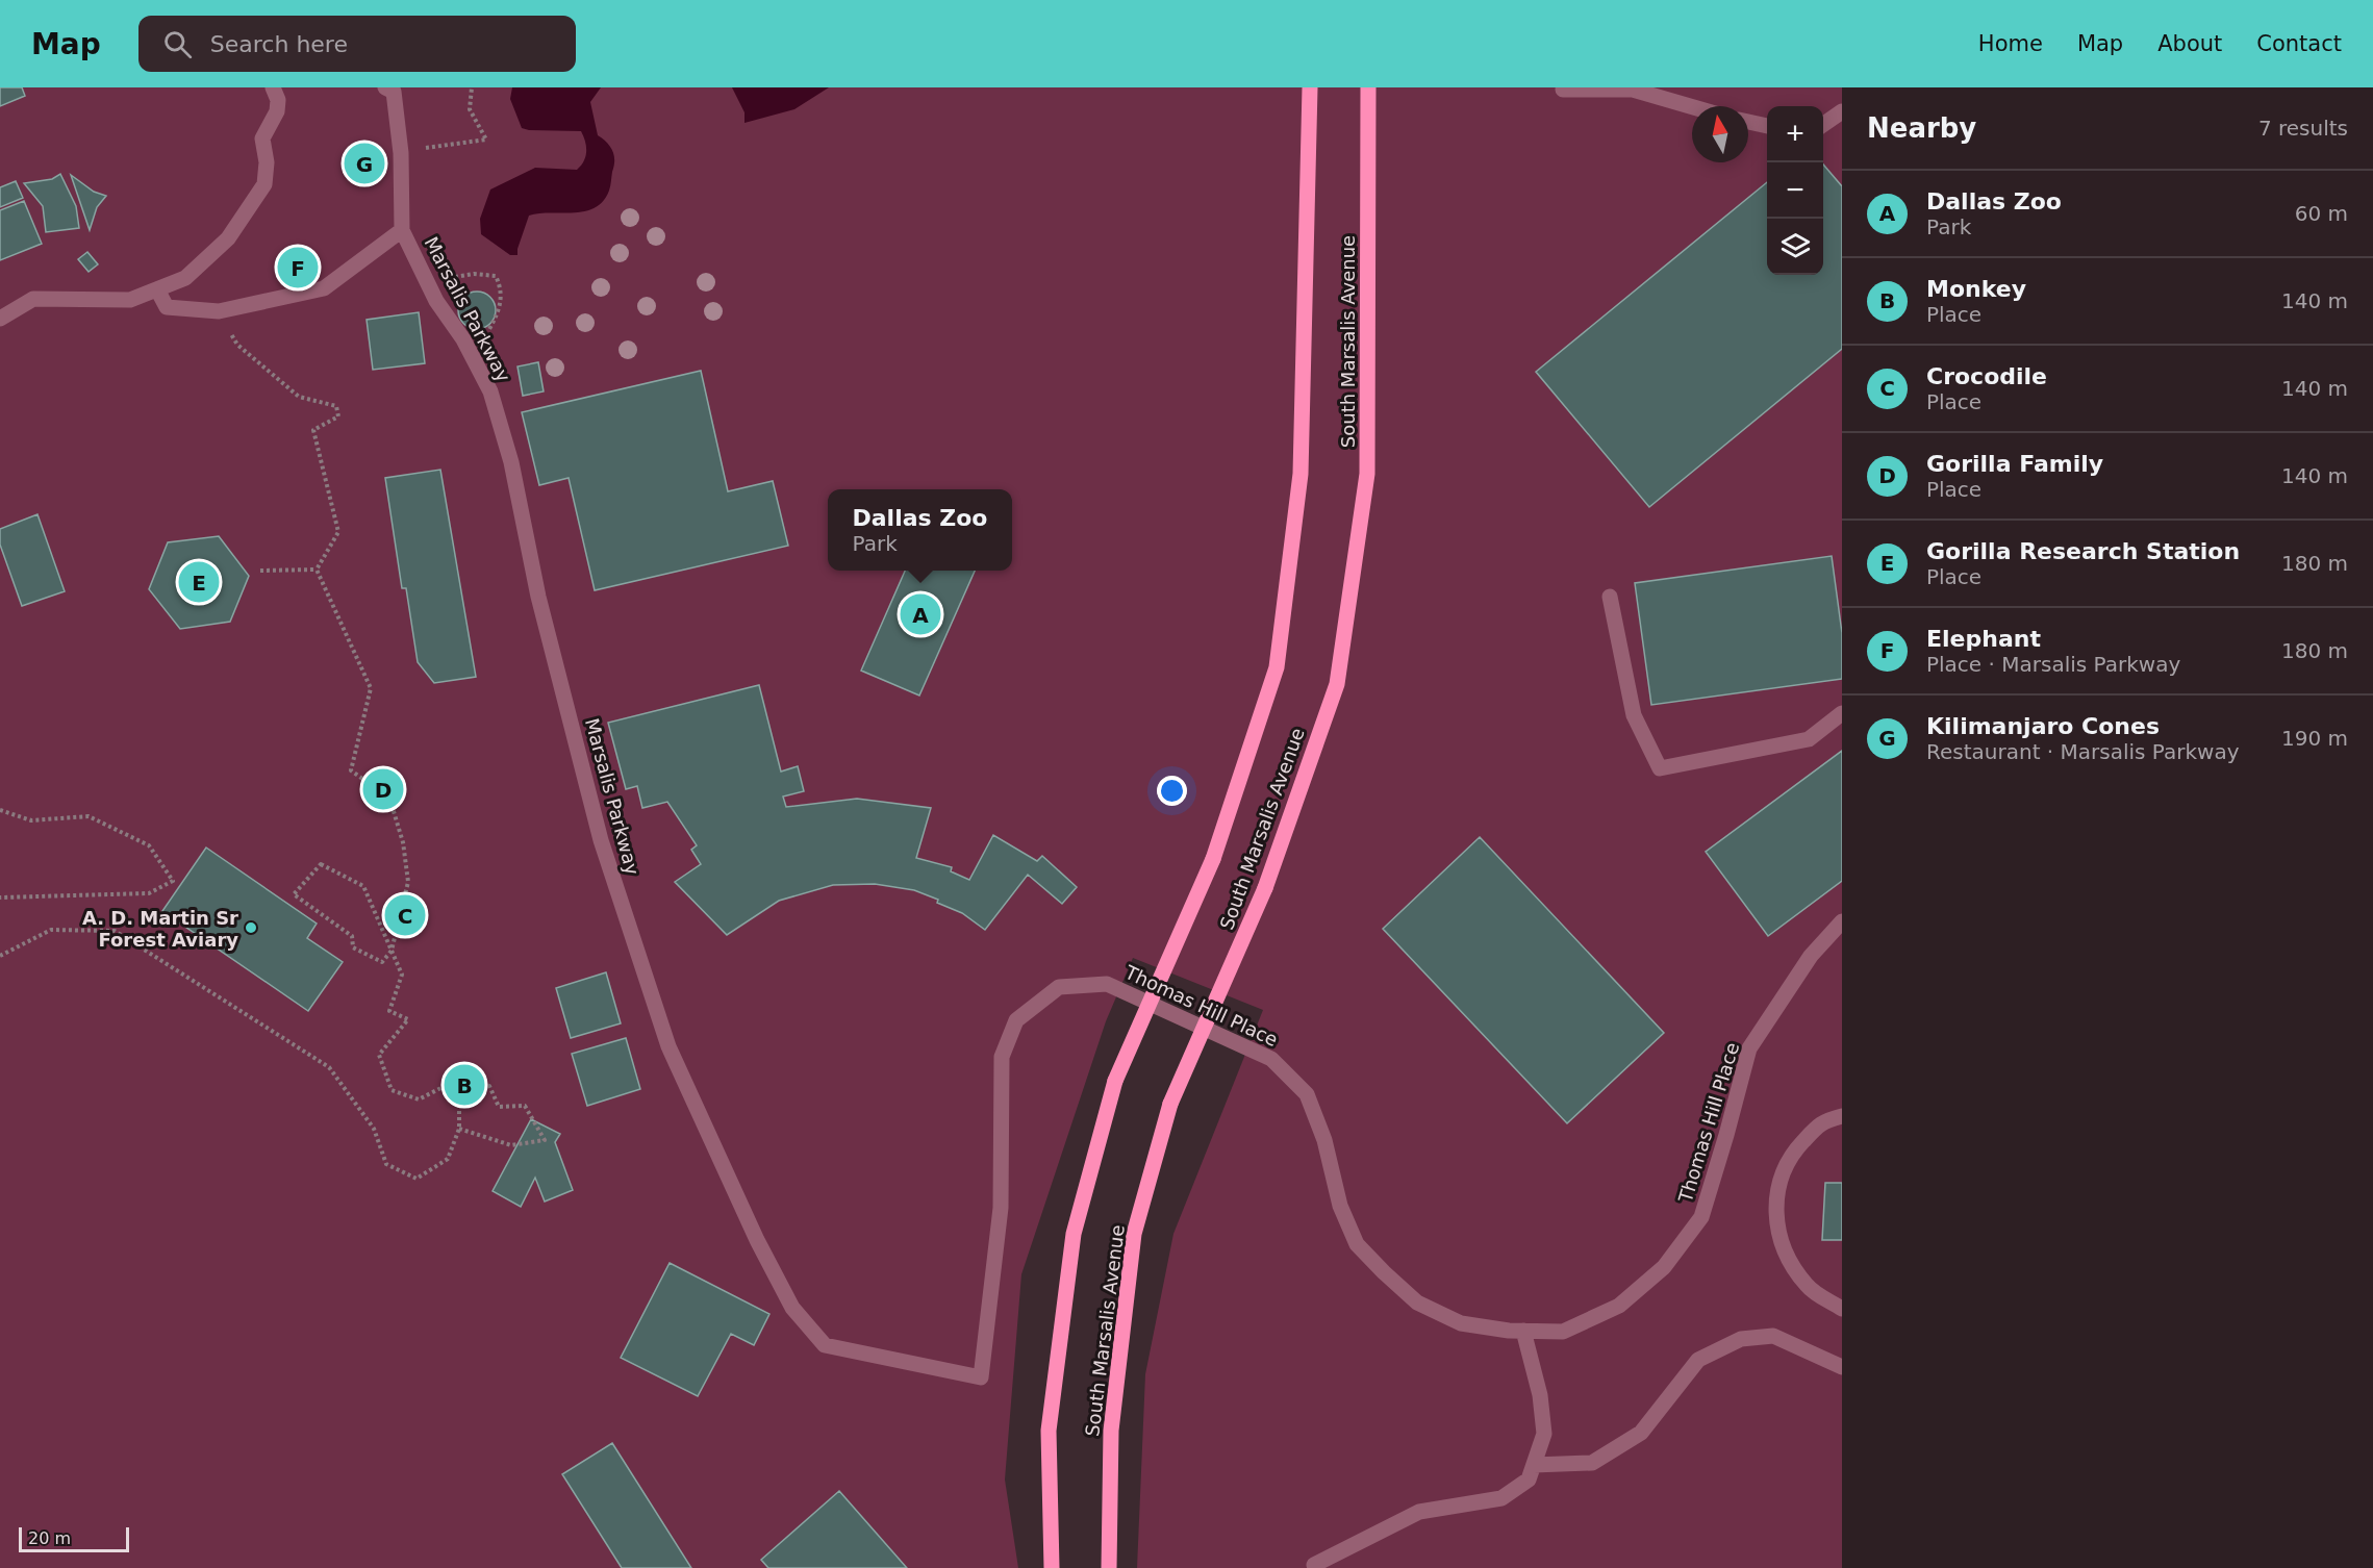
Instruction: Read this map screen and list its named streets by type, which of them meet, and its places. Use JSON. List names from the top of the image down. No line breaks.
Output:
{"streets":{"main road":["South Marsalis Avenue"],"street":["Marsalis Parkway","Thomas Hill Place"]},"crossings":[["Marsalis Parkway","Thomas Hill Place"]],"places":["A. D. Martin Sr Forest Aviary"],"scale_bar":"20 m","north":"top","page":{"header":"Map","search":"Search here","nav":["Home","Map","About","Contact"],"heading":["Nearby","7 results"],"map_buttons":["+","−"],"pins":["G","F","E","A","D","C","B"],"list":[{"mark":"A","name":"Dallas Zoo","note":"Park","value":"60 m"},{"mark":"B","name":"Monkey","note":"Place","value":"140 m"},{"mark":"C","name":"Crocodile","note":"Place","value":"140 m"},{"mark":"D","name":"Gorilla Family","note":"Place","value":"140 m"},{"mark":"E","name":"Gorilla Research Station","note":"Place","value":"180 m"},{"mark":"F","name":"Elephant","note":"Place · Marsalis Parkway","value":"180 m"},{"mark":"G","name":"Kilimanjaro Cones","note":"Restaurant · Marsalis Parkway","value":"190 m"}],"popup":["Dallas Zoo","Park"],"scale":"20 m"}}
